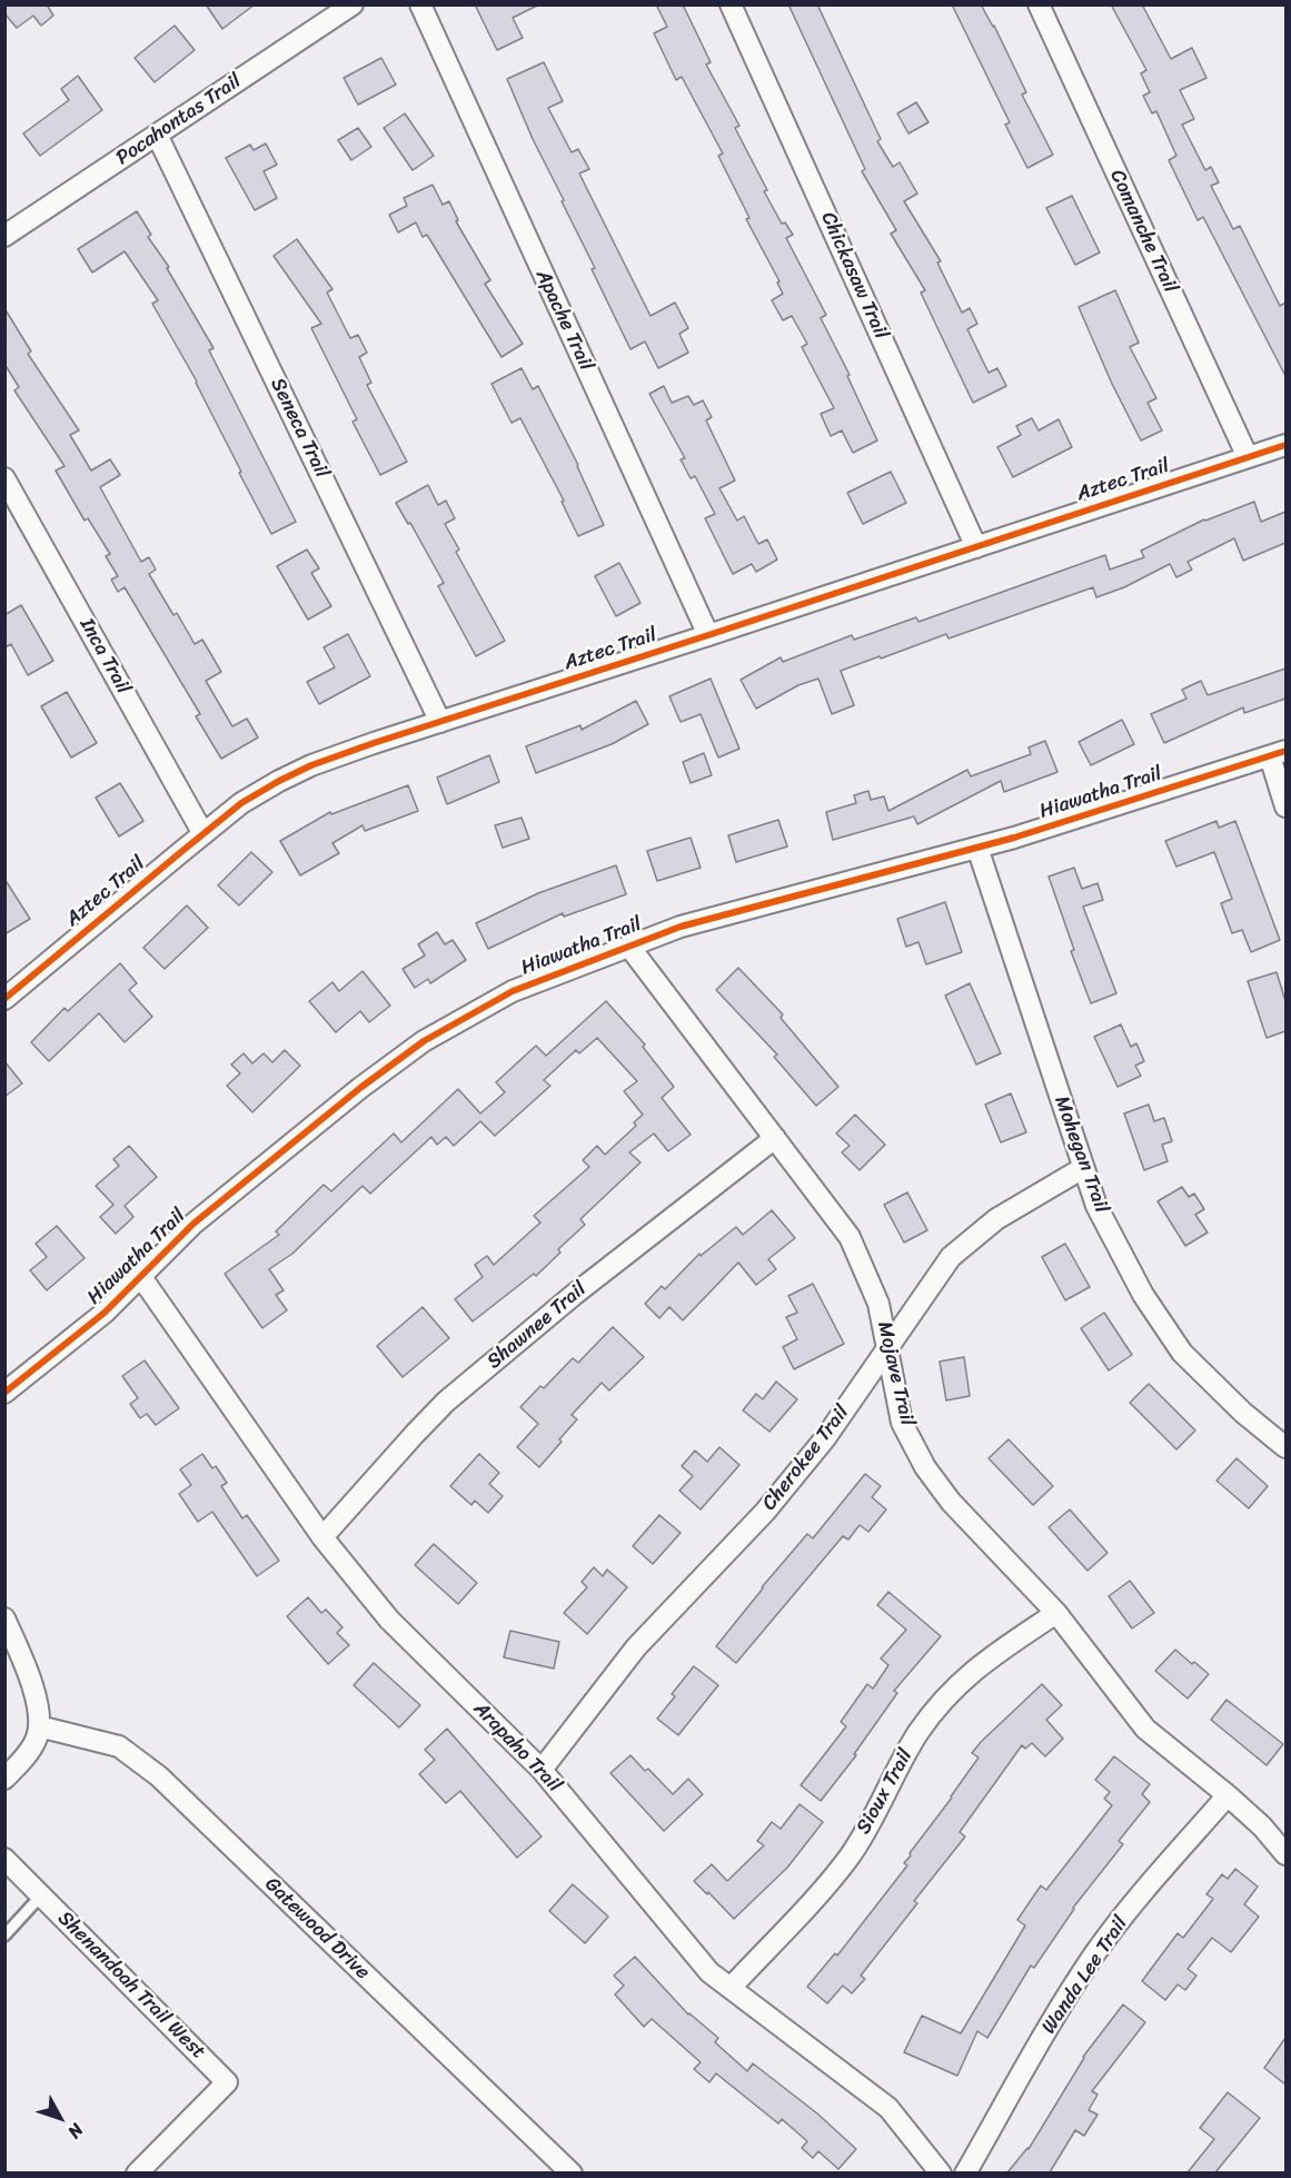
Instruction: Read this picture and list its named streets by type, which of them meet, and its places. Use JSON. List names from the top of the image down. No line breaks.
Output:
{"streets":{"street":["Pocahontas Trail","Comanche Trail","Chickasaw Trail","Apache Trail","Seneca Trail","Aztec Trail","Inca Trail","Hiawatha Trail","Mohegan Trail","Shawnee Trail","Mojave Trail","Cherokee Trail","Arapaho Trail","Sioux Trail","Gatewood Drive","Wanda Lee Trail","Shenandoah Trail West"]},"crossings":[["Pocahontas Trail","Seneca Trail"],["Comanche Trail","Aztec Trail"],["Chickasaw Trail","Aztec Trail"],["Apache Trail","Aztec Trail"],["Seneca Trail","Aztec Trail"],["Aztec Trail","Inca Trail"],["Hiawatha Trail","Mohegan Trail"],["Hiawatha Trail","Mojave Trail"],["Hiawatha Trail","Arapaho Trail"],["Mohegan Trail","Cherokee Trail"],["Shawnee Trail","Mojave Trail"],["Shawnee Trail","Arapaho Trail"],["Mojave Trail","Cherokee Trail"],["Mojave Trail","Sioux Trail"],["Mojave Trail","Wanda Lee Trail"],["Cherokee Trail","Arapaho Trail"],["Arapaho Trail","Sioux Trail"]],"north":"bottom right"}
